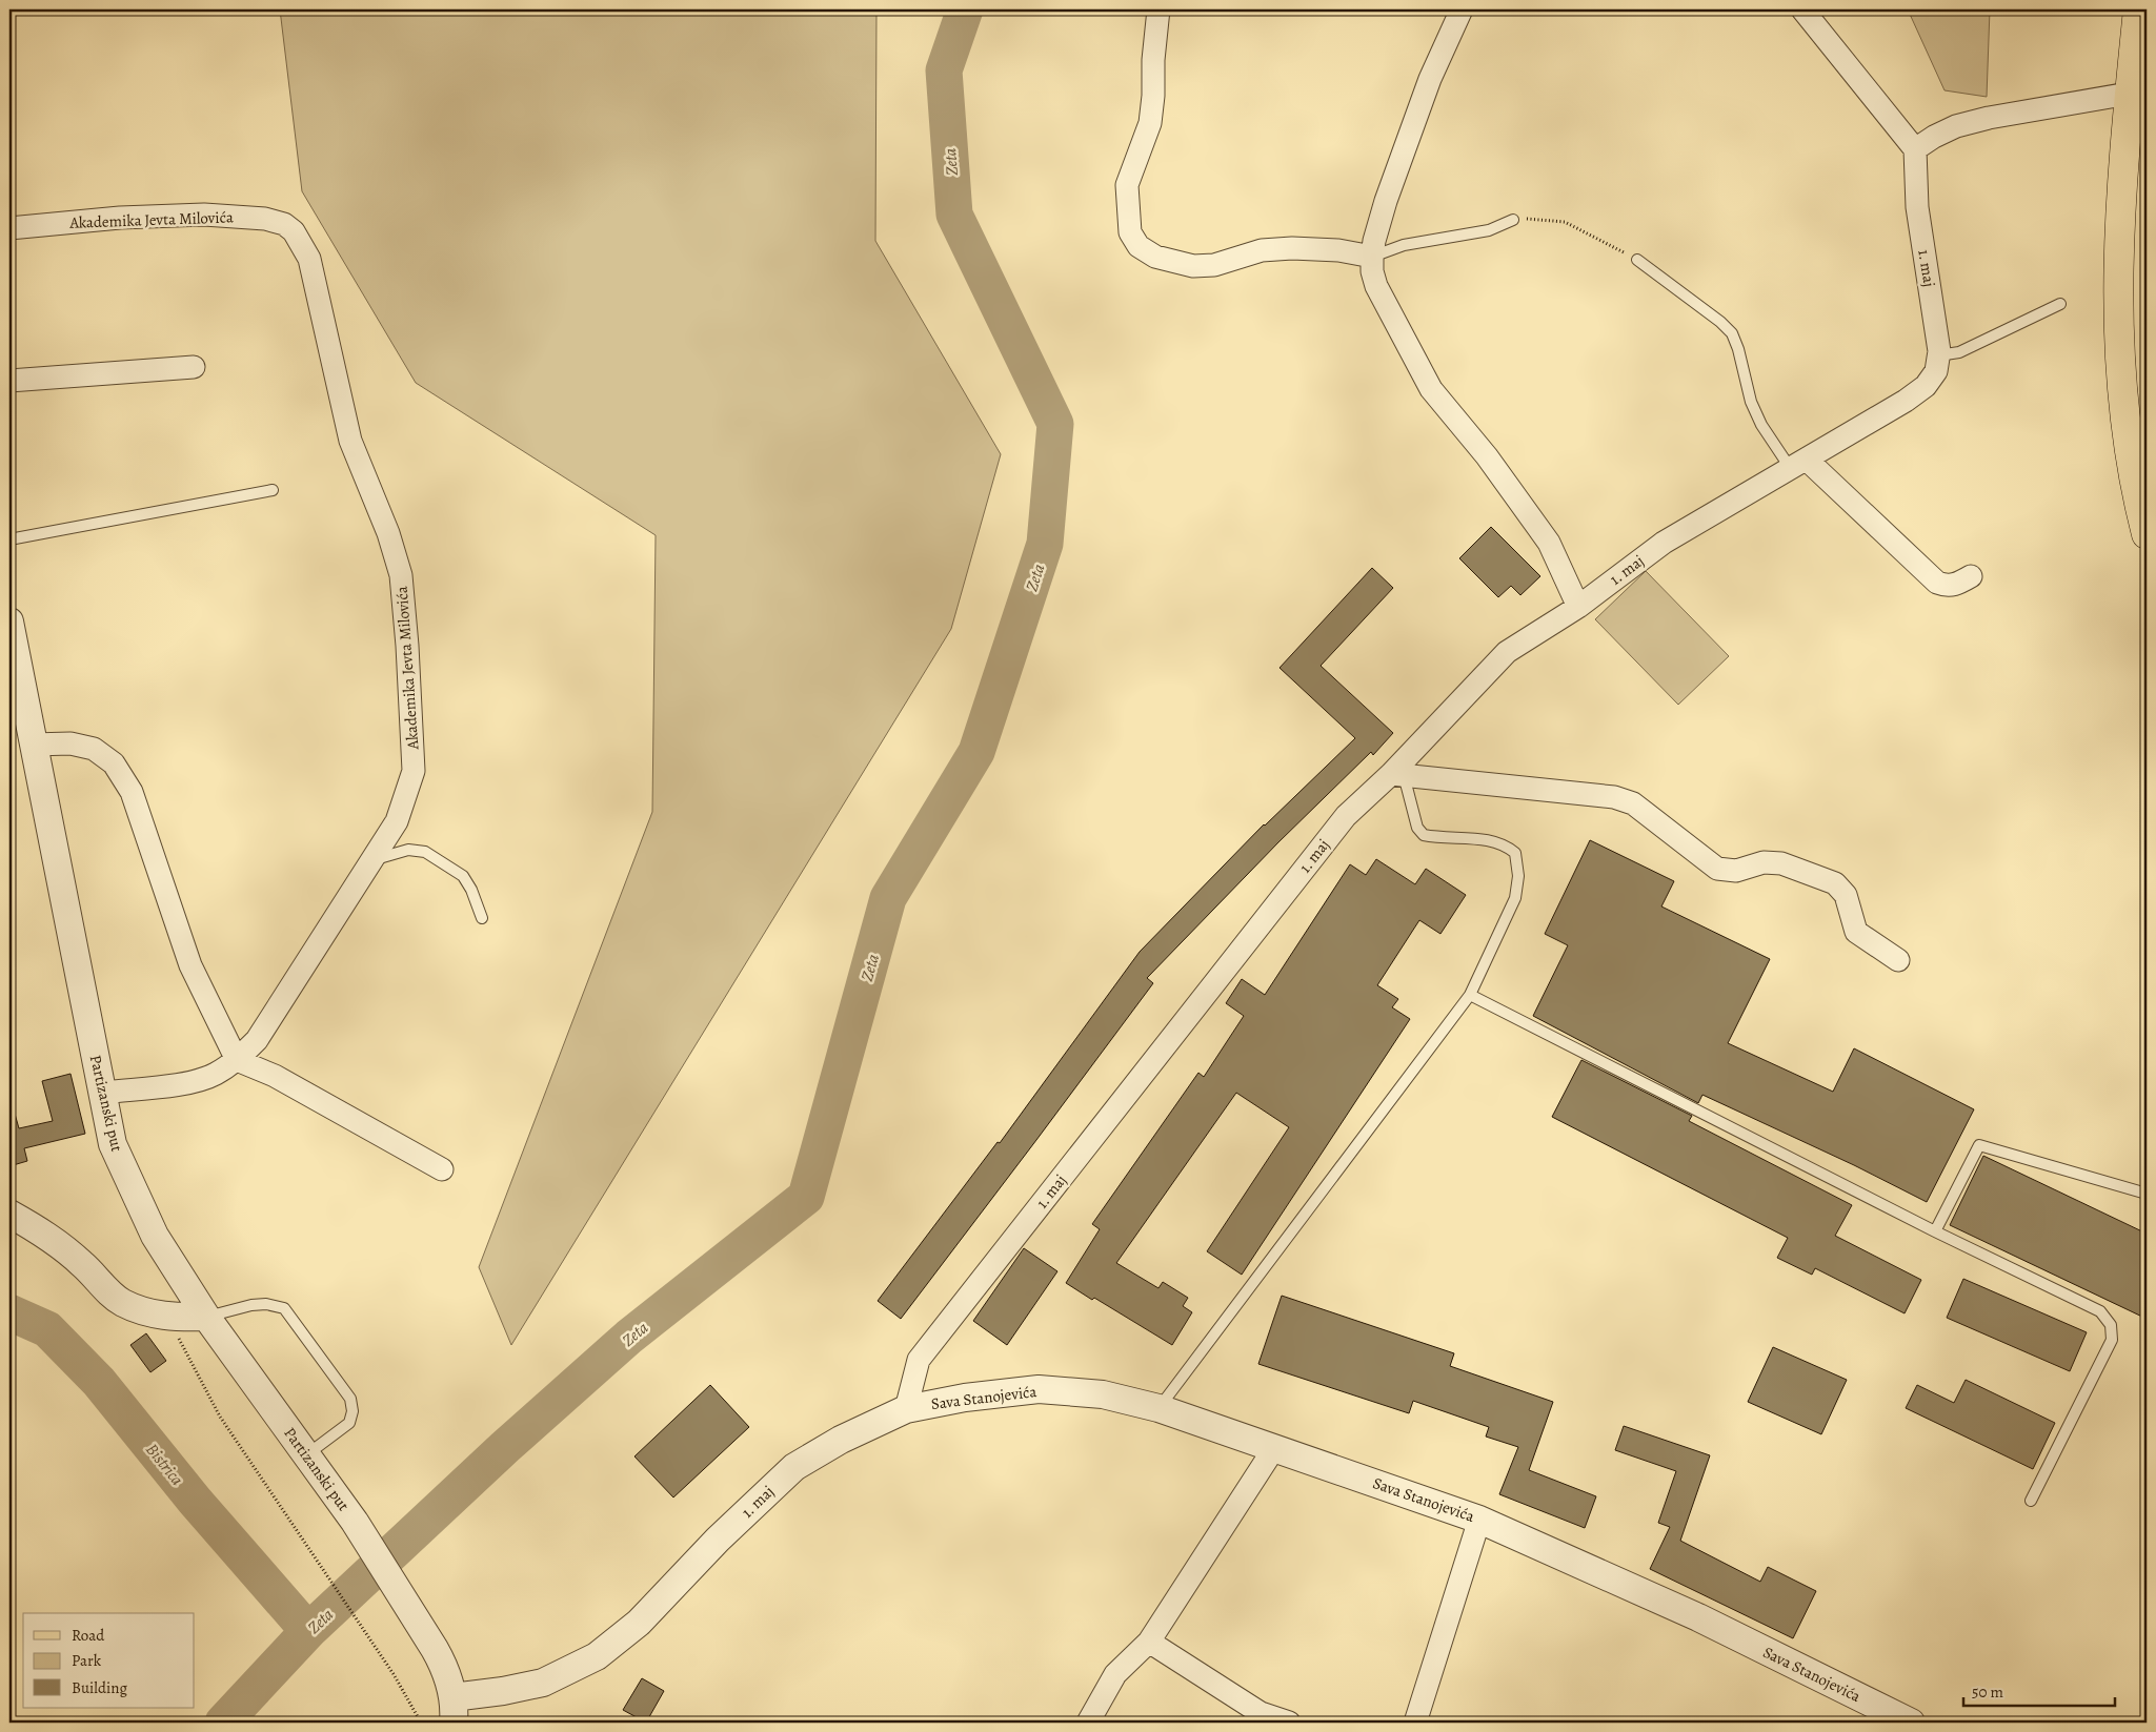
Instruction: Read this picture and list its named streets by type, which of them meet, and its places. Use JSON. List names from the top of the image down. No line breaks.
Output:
{"streets":{"street":["Akademika Jevta Milovića","1. maj","Partizanski put","Sava Stanojevića"]},"crossings":[["Akademika Jevta Milovića","Partizanski put"],["1. maj","Partizanski put"],["1. maj","Sava Stanojevića"]],"water":["Zeta","Bistrica"],"legend":["Road","Park","Building"],"scale_bar":"50 m"}
